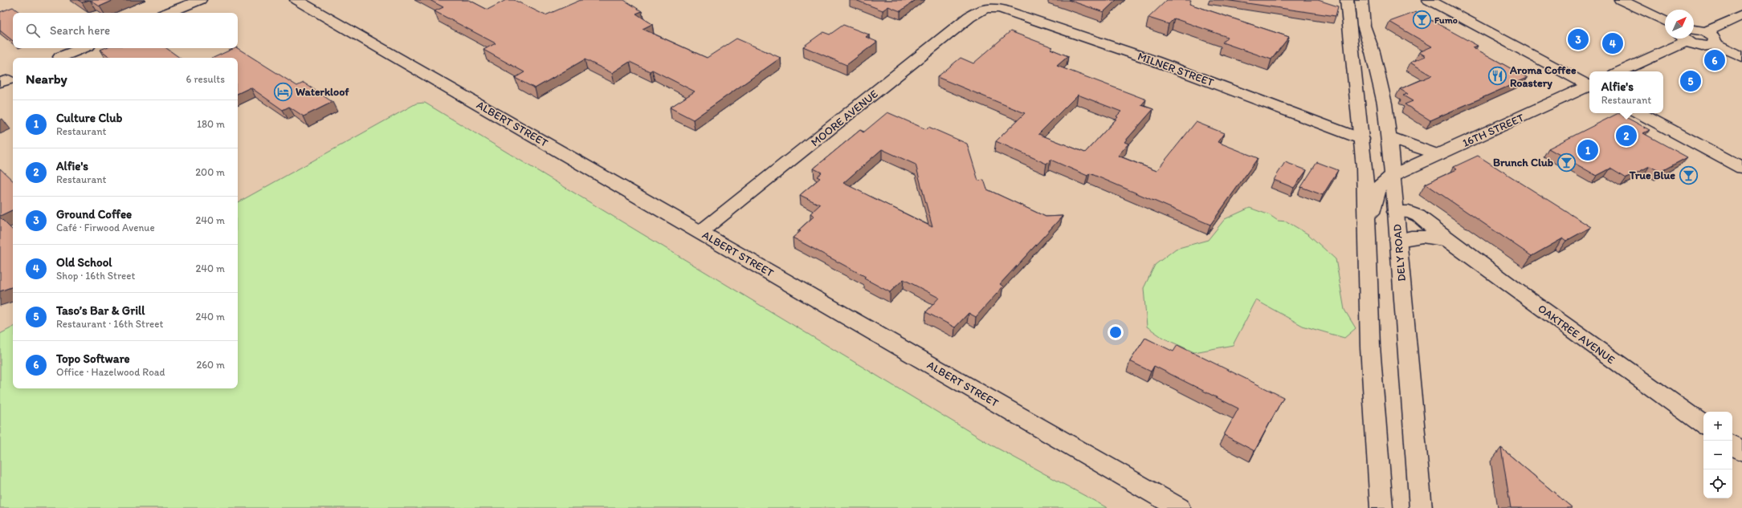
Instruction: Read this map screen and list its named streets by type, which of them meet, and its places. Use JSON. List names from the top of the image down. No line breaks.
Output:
{"streets":{"street":["MILNER STREET","MOORE AVENUE","ALBERT STREET","16TH STREET","DELY ROAD","OAKTREE AVENUE"]},"crossings":[["MILNER STREET","MOORE AVENUE"],["MOORE AVENUE","ALBERT STREET"],["16TH STREET","DELY ROAD"],["DELY ROAD","OAKTREE AVENUE"]],"places":{"bar":["Fumo","Brunch Club","True Blue"],"restaurant":["Aroma Coffee Roastery"],"hotel":["Waterkloof"]},"north":"top right","page":{"search":"Search here","pins":["3","4","6","5","2","1"],"heading":["Nearby","6 results"],"popup":["Alfie's","Restaurant"],"list":[{"mark":"1","name":"Culture Club","note":"Restaurant","value":"180 m"},{"mark":"2","name":"Alfie's","note":"Restaurant","value":"200 m"},{"mark":"3","name":"Ground Coffee","note":"Café · Firwood Avenue","value":"240 m"},{"mark":"4","name":"Old School","note":"Shop · 16th Street","value":"240 m"},{"mark":"5","name":"Taso’s Bar & Grill","note":"Restaurant · 16th Street","value":"240 m"},{"mark":"6","name":"Topo Software","note":"Office · Hazelwood Road","value":"260 m"}],"map_buttons":["+","−"]}}
